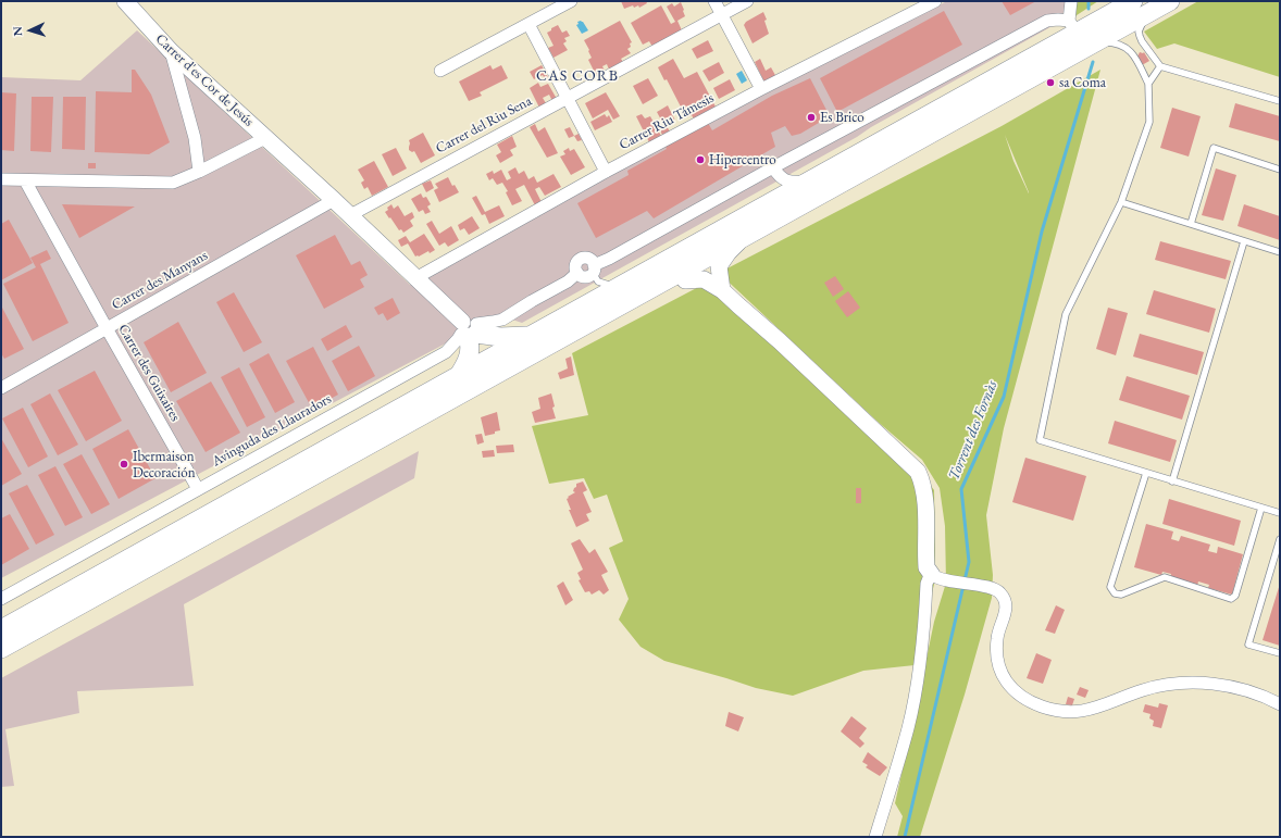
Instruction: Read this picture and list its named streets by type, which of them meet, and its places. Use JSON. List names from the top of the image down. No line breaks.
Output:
{"streets":{"street":["Carrer d'es Cor de Jesús","Carrer Riu Támesis","Carrer del Riu Sena","Carrer des Manyans","Carrer des Guixaires","Avinguda des Llauradors"]},"crossings":[["Carrer d'es Cor de Jesús","Carrer Riu Támesis"],["Carrer d'es Cor de Jesús","Carrer del Riu Sena"],["Carrer d'es Cor de Jesús","Carrer des Manyans"],["Carrer d'es Cor de Jesús","Avinguda des Llauradors"],["Carrer des Manyans","Carrer des Guixaires"],["Carrer des Guixaires","Avinguda des Llauradors"]],"districts":["CAS CORB"],"water":["Torrent des Fornàs"],"places":["sa Coma","Es Brico","Hipercentro","Ibermaison Decoración"],"north":"left"}
